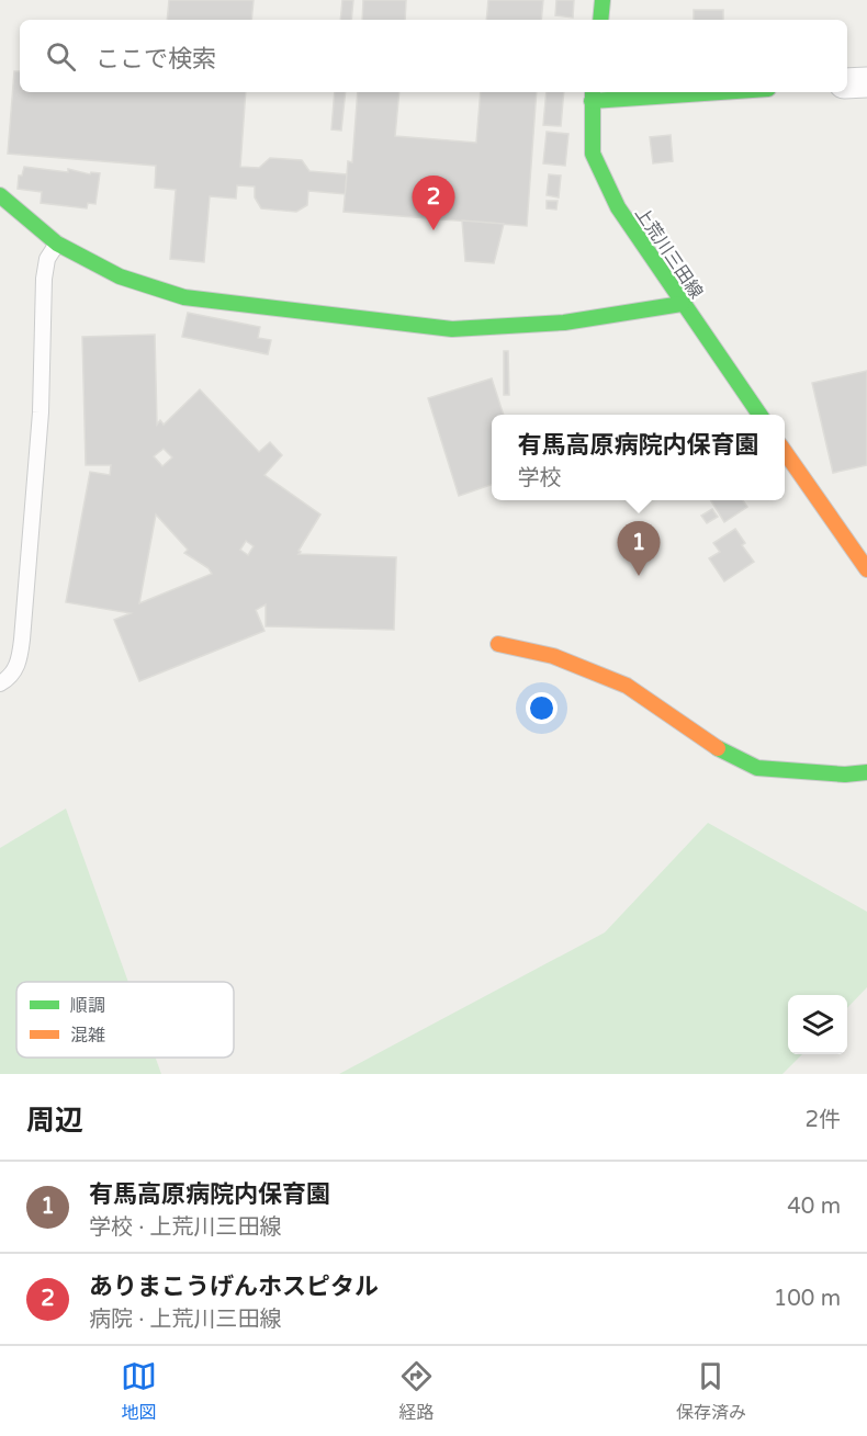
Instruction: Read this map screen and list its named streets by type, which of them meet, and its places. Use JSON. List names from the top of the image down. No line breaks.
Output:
{"streets":{"street":["上荒川三田線"]},"legend":["順調","混雑"],"page":{"search":"ここで検索","pins":["2","1"],"popup":["有馬高原病院内保育園","学校"],"heading":["周辺","2件"],"list":[{"mark":"1","name":"有馬高原病院内保育園","note":"学校 · 上荒川三田線","value":"40 m"},{"mark":"2","name":"ありまこうげんホスピタル","note":"病院 · 上荒川三田線","value":"100 m"}],"nav":["地図","経路","保存済み"]}}
